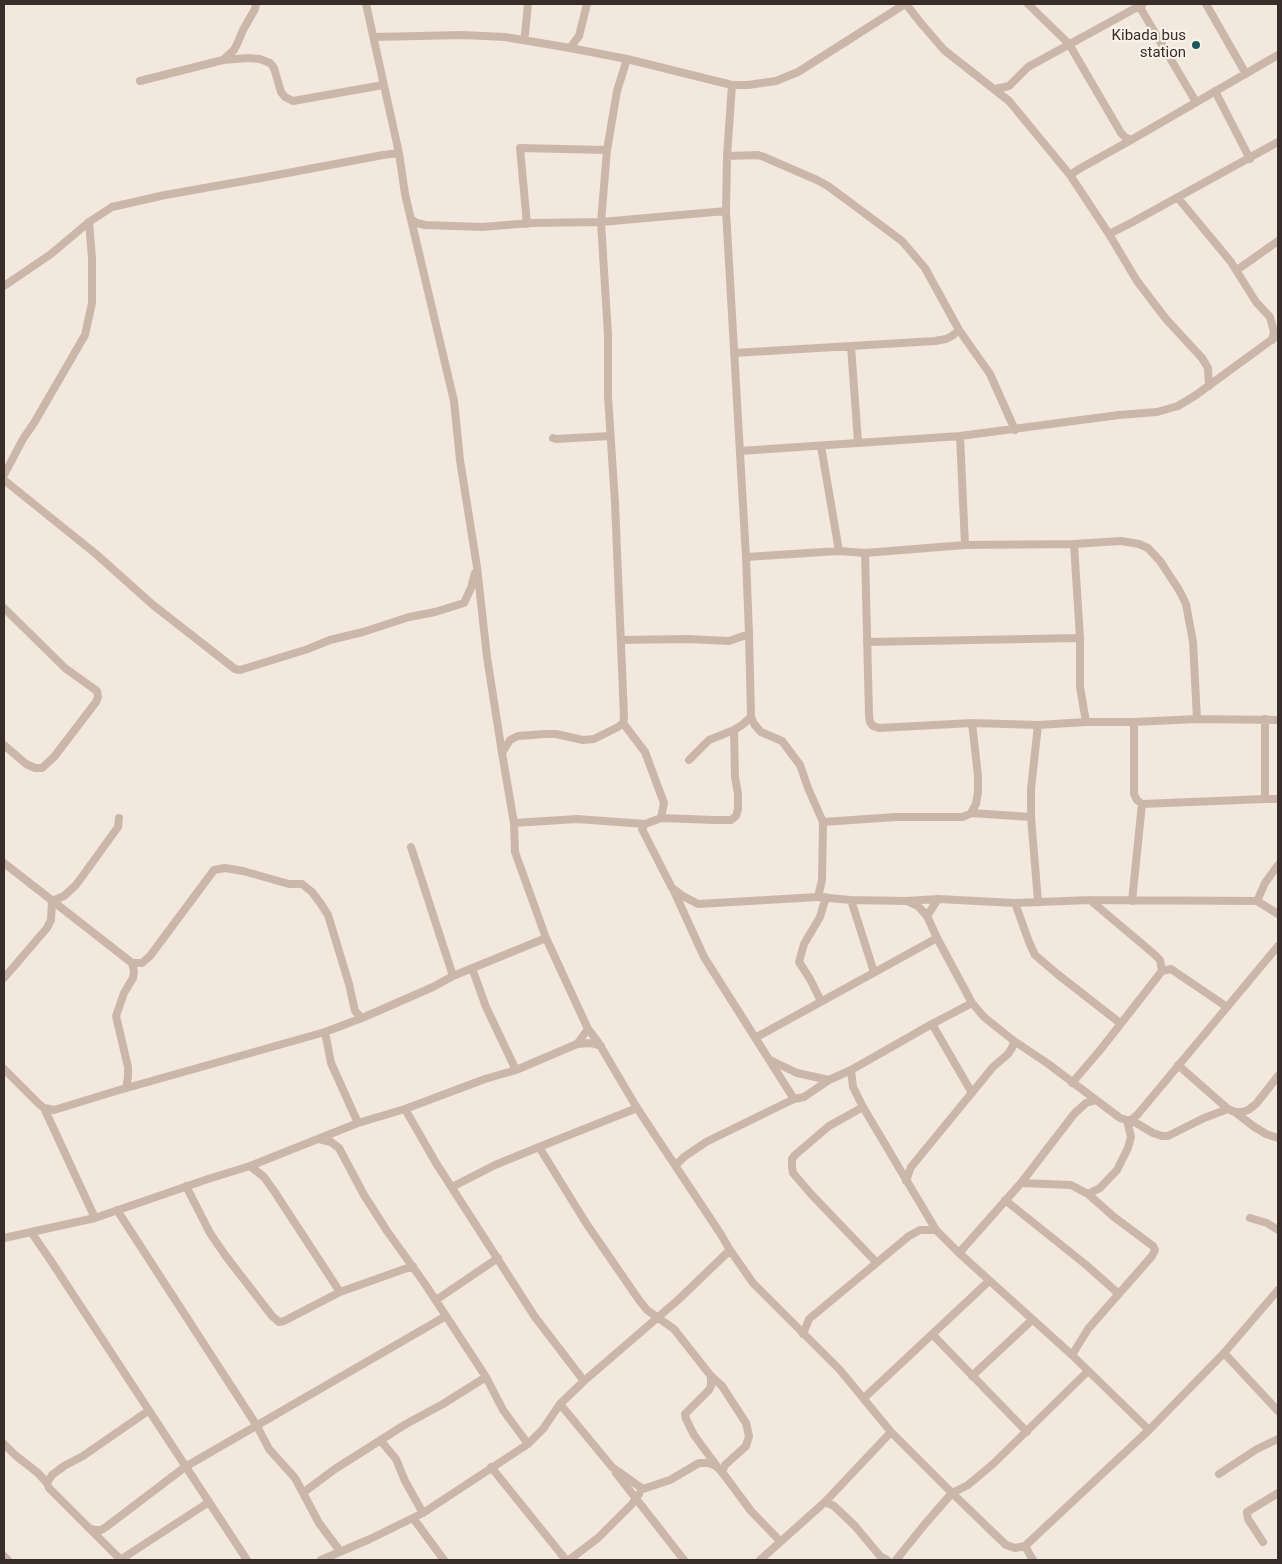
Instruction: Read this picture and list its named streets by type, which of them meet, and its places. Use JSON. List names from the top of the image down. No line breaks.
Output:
{"places":["Kibada bus station"]}
